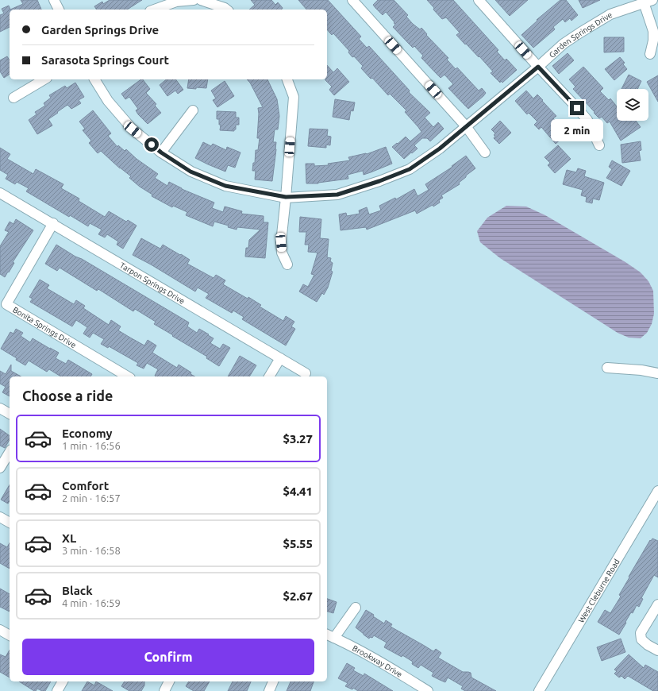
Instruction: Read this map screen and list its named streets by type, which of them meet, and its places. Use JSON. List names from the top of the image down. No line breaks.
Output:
{"streets":{"street":["Garden Springs Drive","Tarpon Springs Drive","Bonita Springs Drive","West Cleburne Road","Brookway Drive"]},"crossings":[["Tarpon Springs Drive","Bonita Springs Drive"]],"page":{"banner":["Garden Springs Drive","Sarasota Springs Court"],"bubble":"2 min","heading":"Choose a ride","list":[{"name":"Economy","note":"1 min · 16:56","value":"$3.27"},{"name":"Comfort","note":"2 min · 16:57","value":"$4.41"},{"name":"XL","note":"3 min · 16:58","value":"$5.55"},{"name":"Black","note":"4 min · 16:59","value":"$2.67"}],"buttons":"Confirm"}}
